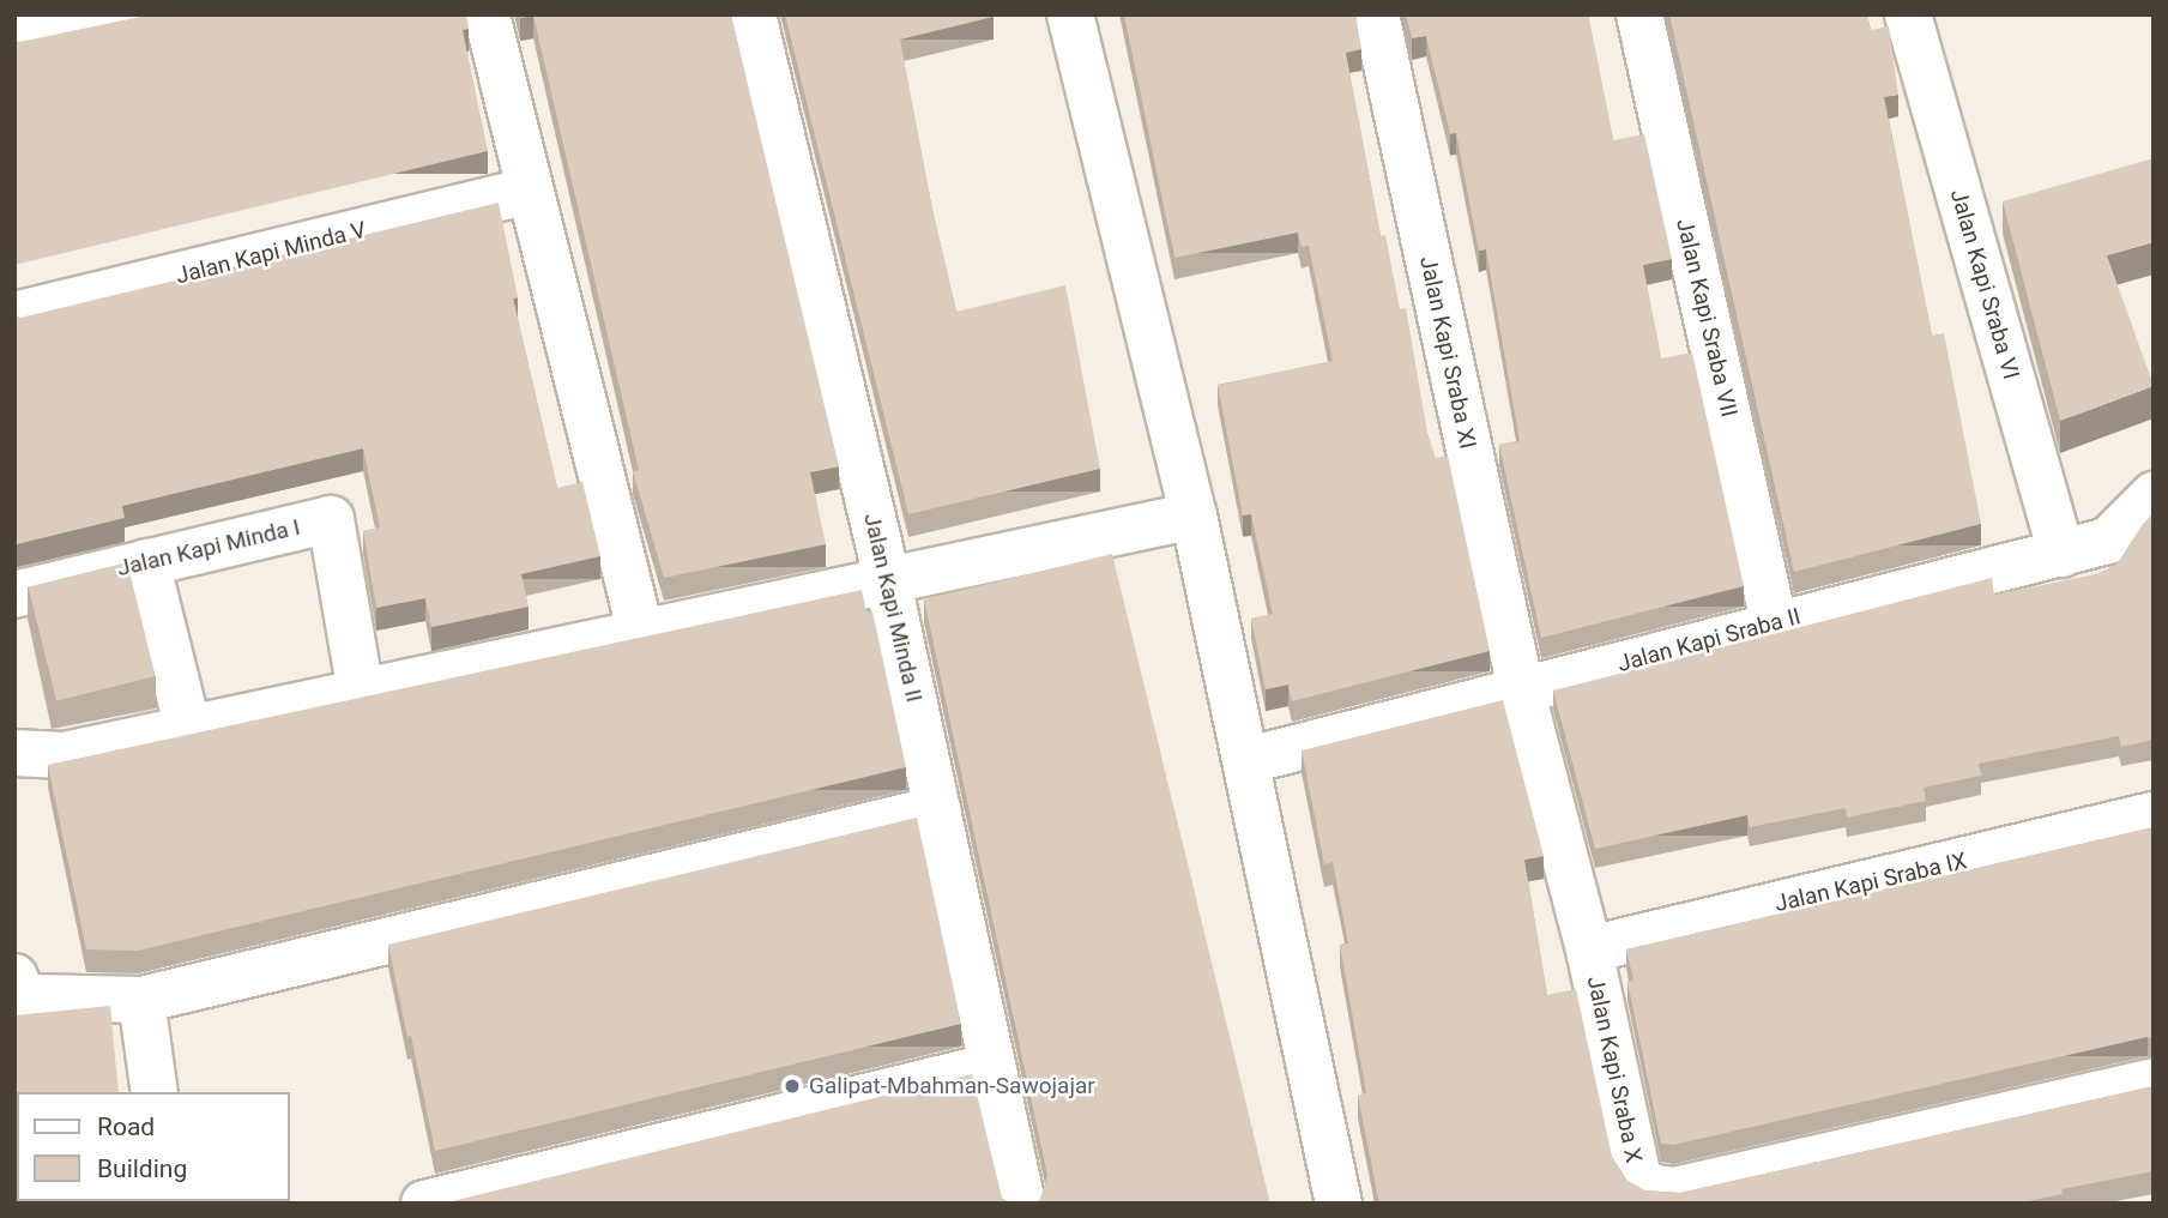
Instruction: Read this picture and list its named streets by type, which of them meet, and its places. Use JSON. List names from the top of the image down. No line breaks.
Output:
{"streets":{"street":["Jalan Kapi Minda V","Jalan Kapi Sraba VI","Jalan Kapi Sraba VII","Jalan Kapi Sraba XI","Jalan Kapi Minda I","Jalan Kapi Minda II","Jalan Kapi Sraba II","Jalan Kapi Sraba IX","Jalan Kapi Sraba X"]},"crossings":[["Jalan Kapi Sraba VI","Jalan Kapi Sraba II"],["Jalan Kapi Sraba VII","Jalan Kapi Sraba II"],["Jalan Kapi Sraba XI","Jalan Kapi Sraba II"],["Jalan Kapi Sraba XI","Jalan Kapi Sraba X"],["Jalan Kapi Sraba II","Jalan Kapi Sraba X"],["Jalan Kapi Sraba IX","Jalan Kapi Sraba X"]],"places":["Galipat-Mbahman-Sawojajar"],"legend":["Road","Building"]}
